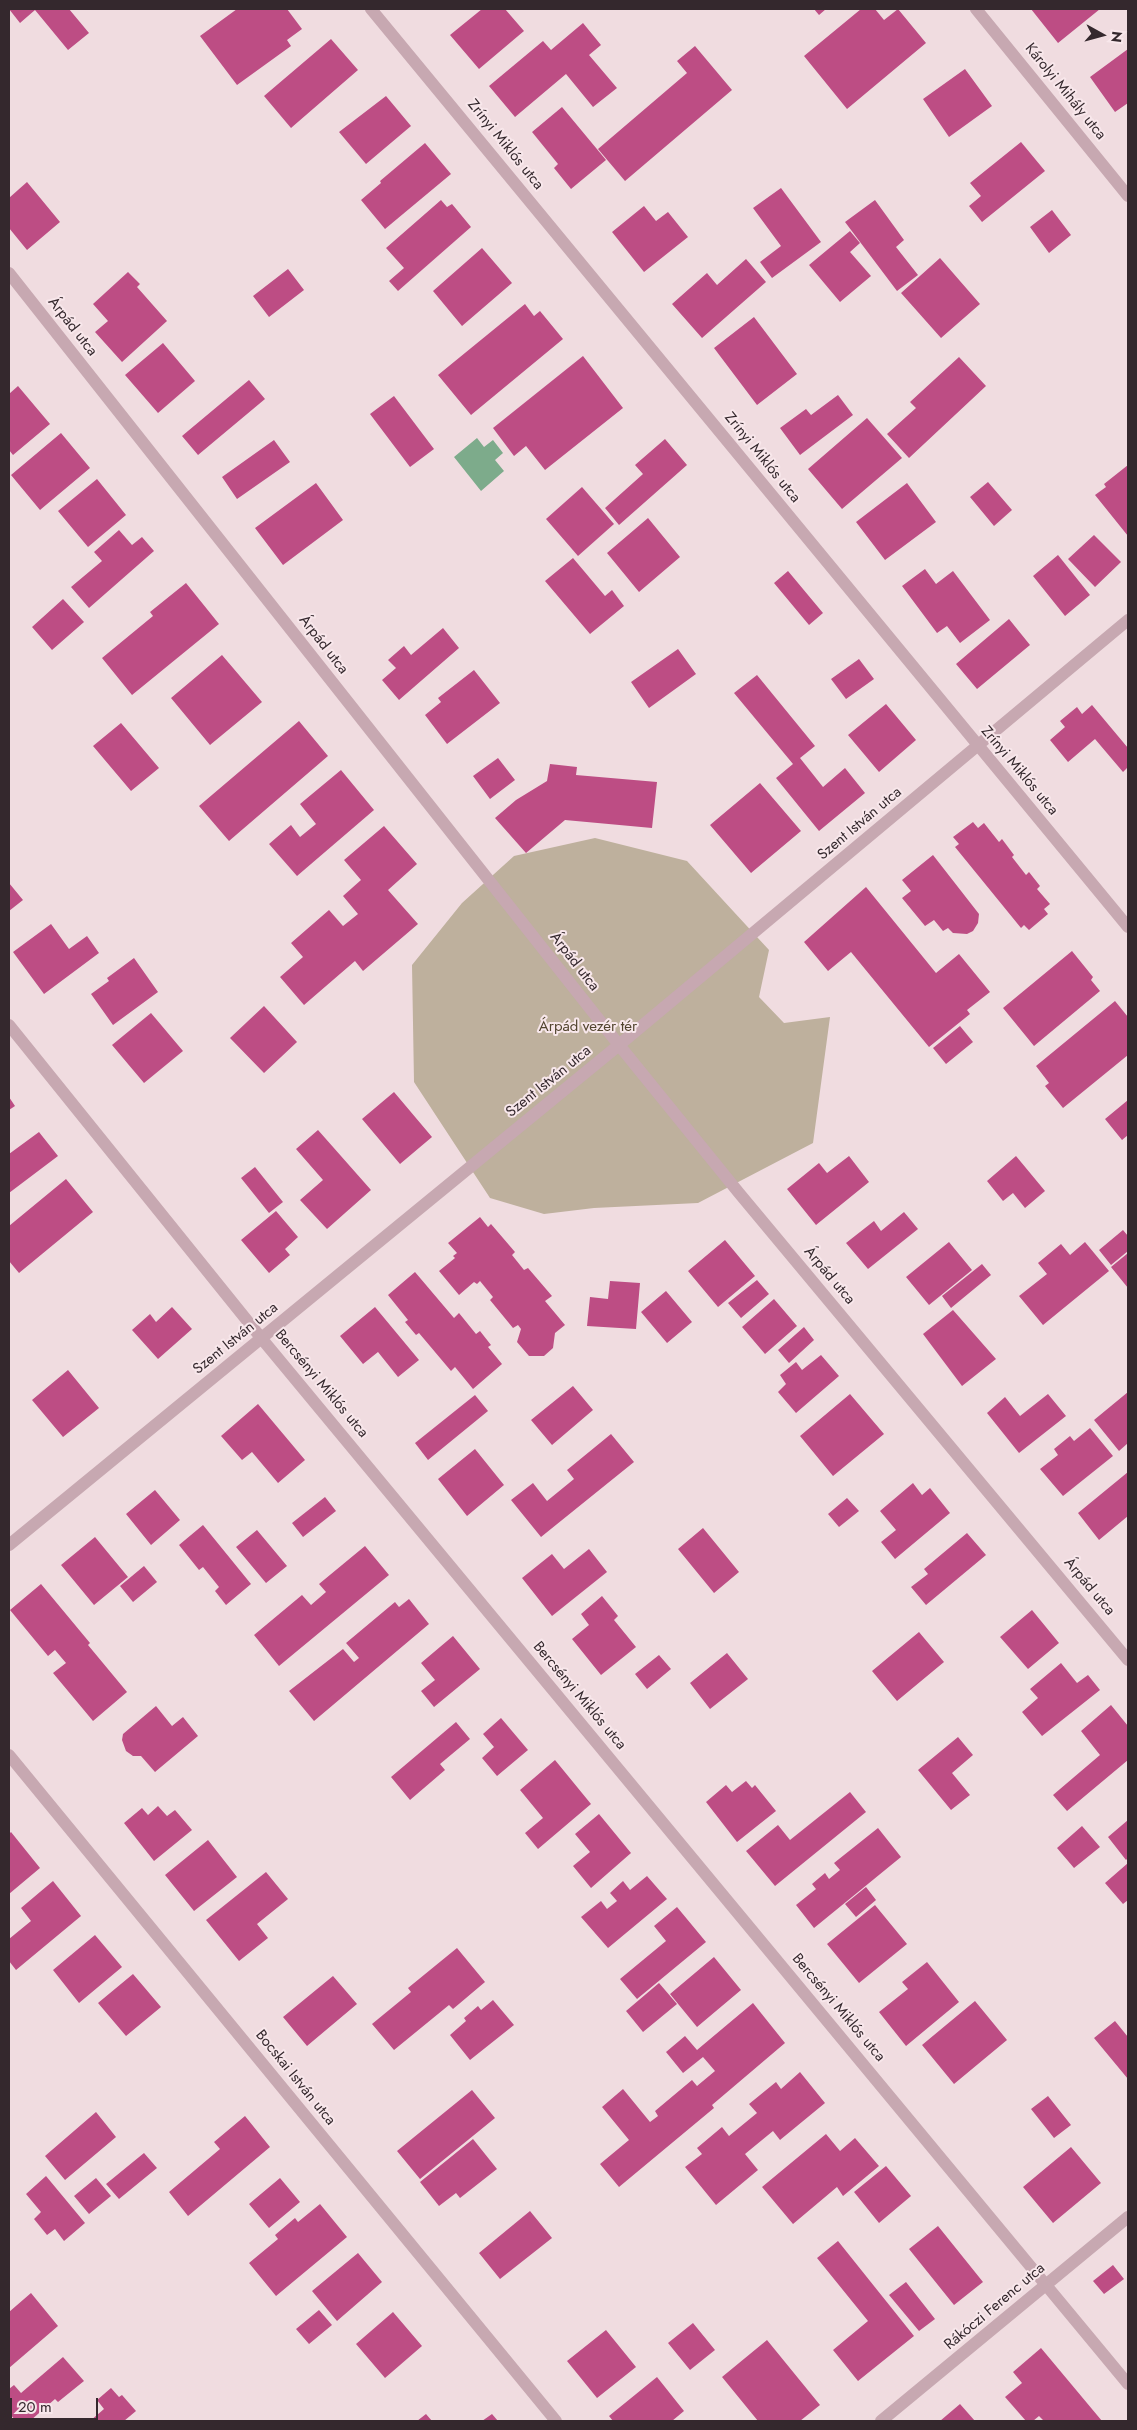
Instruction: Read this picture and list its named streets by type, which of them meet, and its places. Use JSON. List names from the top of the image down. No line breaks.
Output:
{"streets":{"street":["Károlyi Mihály utca","Zrínyi Miklós utca","Árpád utca","Szent István utca","Bercsényi Miklós utca","Bocskai István utca","Rákóczi Ferenc utca"]},"crossings":[["Zrínyi Miklós utca","Szent István utca"],["Árpád utca","Szent István utca"],["Szent István utca","Bercsényi Miklós utca"],["Bercsényi Miklós utca","Rákóczi Ferenc utca"]],"parks":["Árpád vezér tér"],"scale_bar":"20 m","north":"right"}
